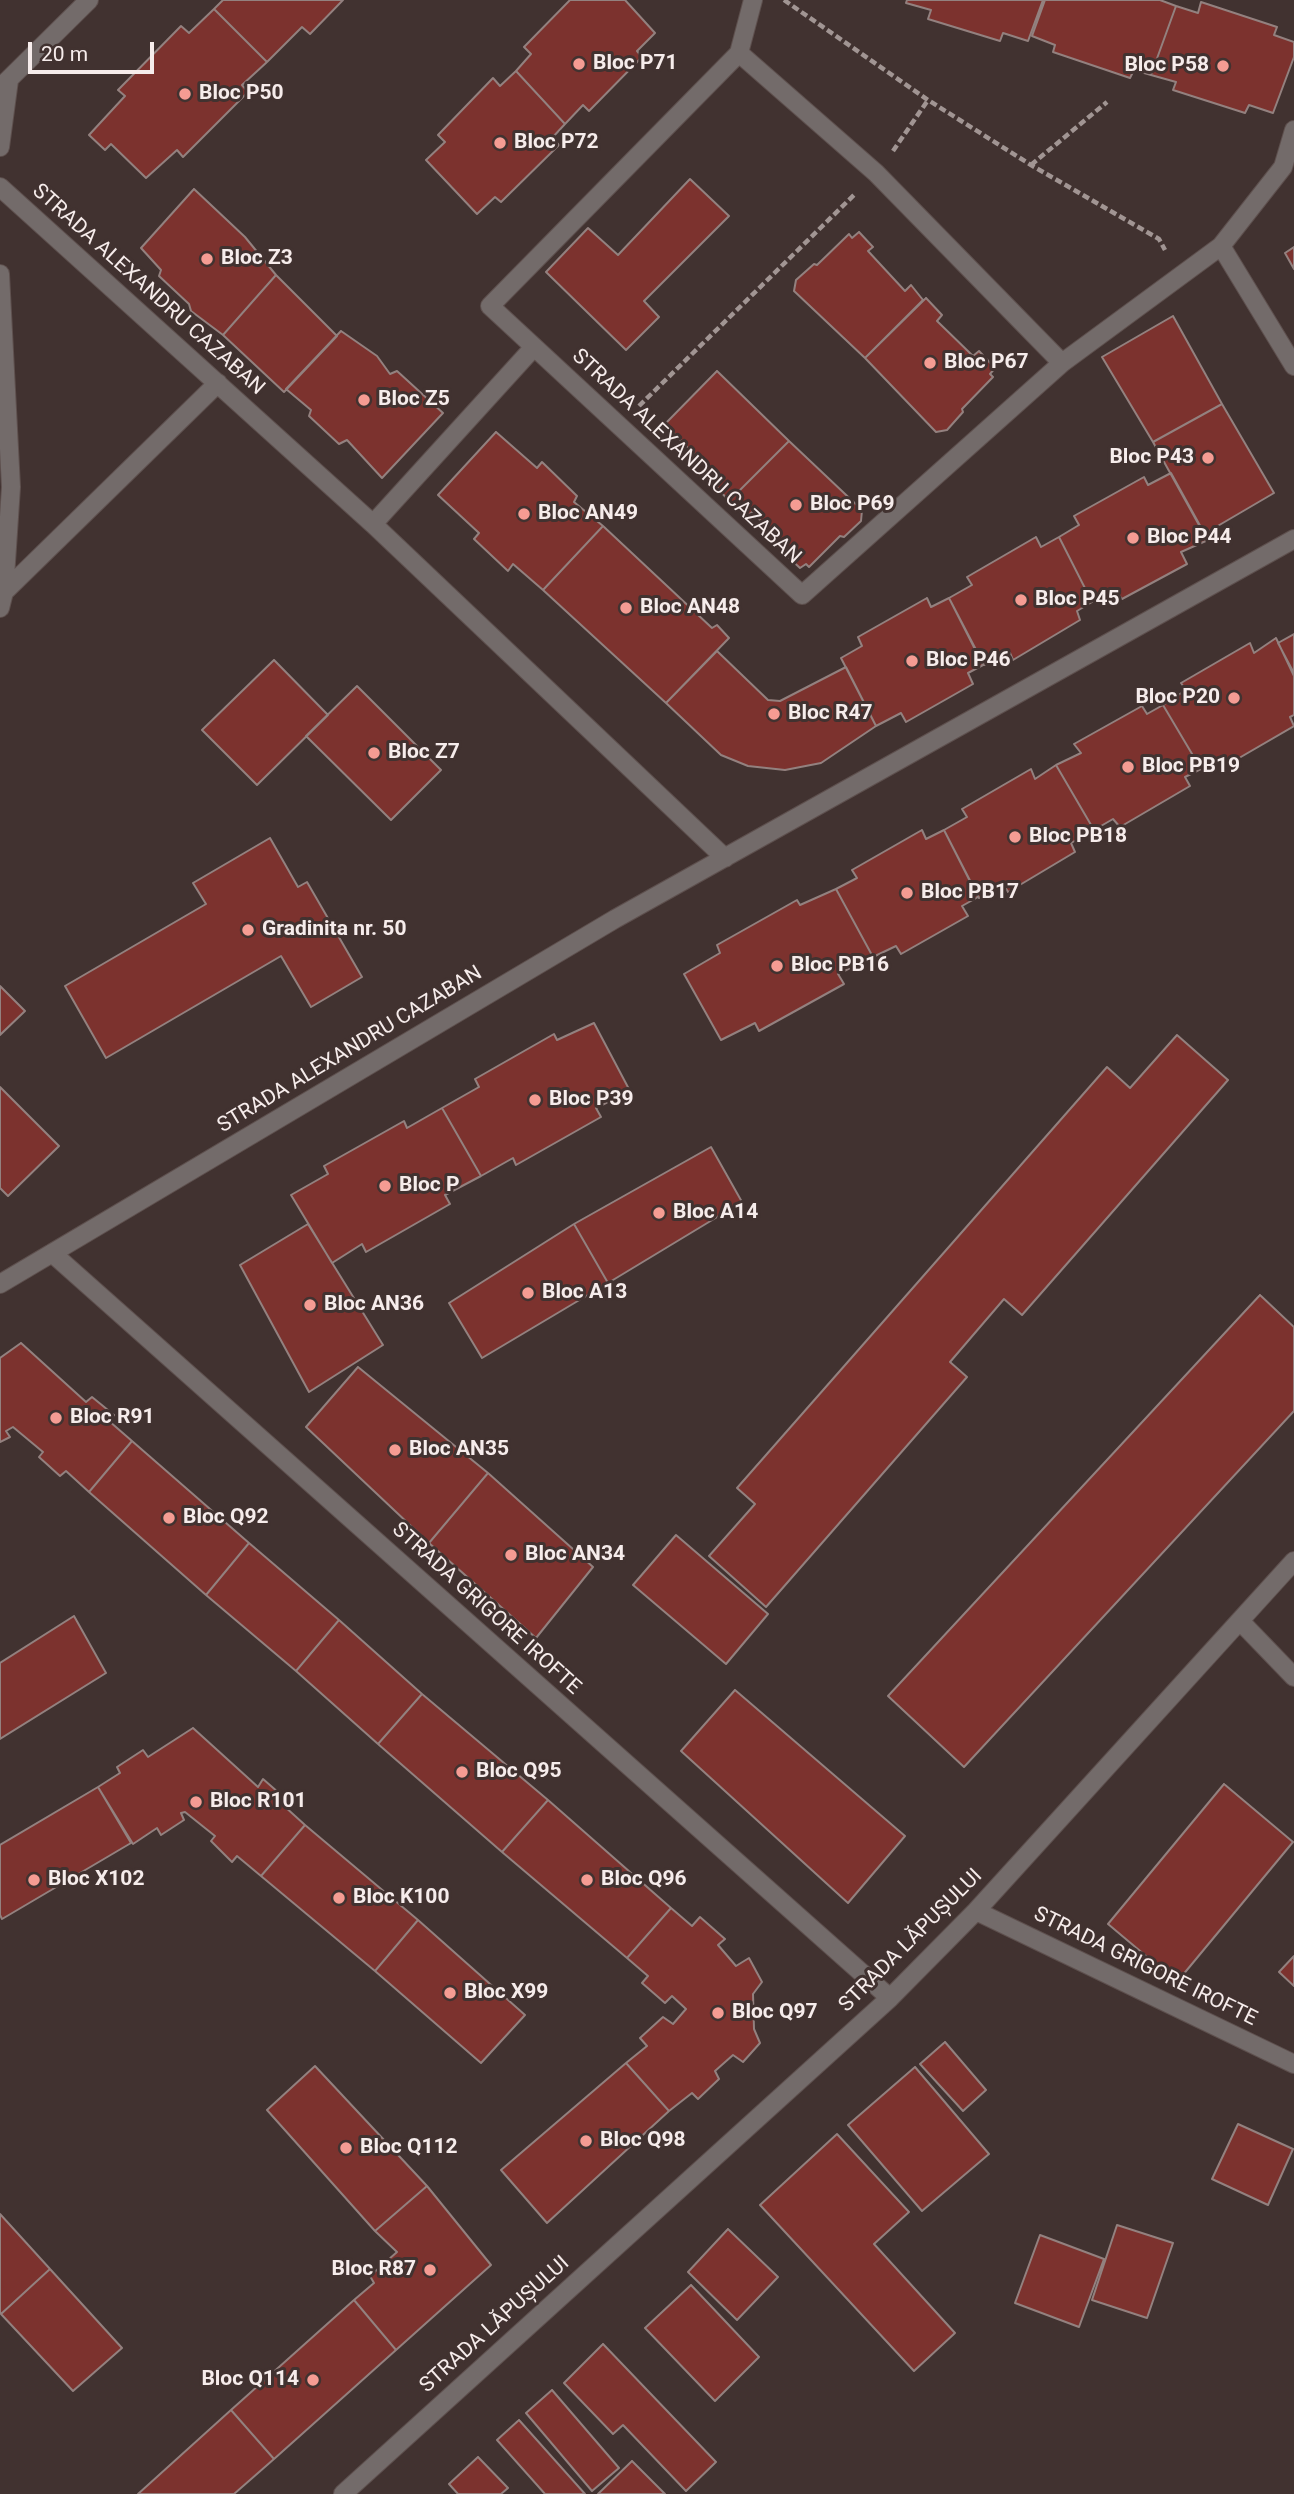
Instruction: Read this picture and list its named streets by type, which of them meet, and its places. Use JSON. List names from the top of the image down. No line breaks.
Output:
{"streets":{"street":["STRADA ALEXANDRU CAZABAN","STRADA GRIGORE IROFTE","STRADA LĂPUȘULUI"]},"crossings":[["STRADA ALEXANDRU CAZABAN","STRADA GRIGORE IROFTE"],["STRADA GRIGORE IROFTE","STRADA LĂPUȘULUI"]],"places":["Bloc P71","Bloc P58","Bloc P50","Bloc P72","Bloc Z3","Bloc P67","Bloc Z5","Bloc P43","Bloc P69","Bloc AN49","Bloc P44","Bloc P45","Bloc AN48","Bloc P46","Bloc P20","Bloc R47","Bloc Z7","Bloc PB19","Bloc PB18","Bloc PB17","Gradinita nr. 50","Bloc PB16","Bloc P39","Bloc P","Bloc A14","Bloc A13","Bloc AN36","Bloc R91","Bloc AN35","Bloc Q92","Bloc AN34","Bloc Q95","Bloc R101","Bloc X102","Bloc Q96","Bloc K100","Bloc X99","Bloc Q97","Bloc Q98","Bloc Q112","Bloc R87","Bloc Q114"],"scale_bar":"20 m"}
